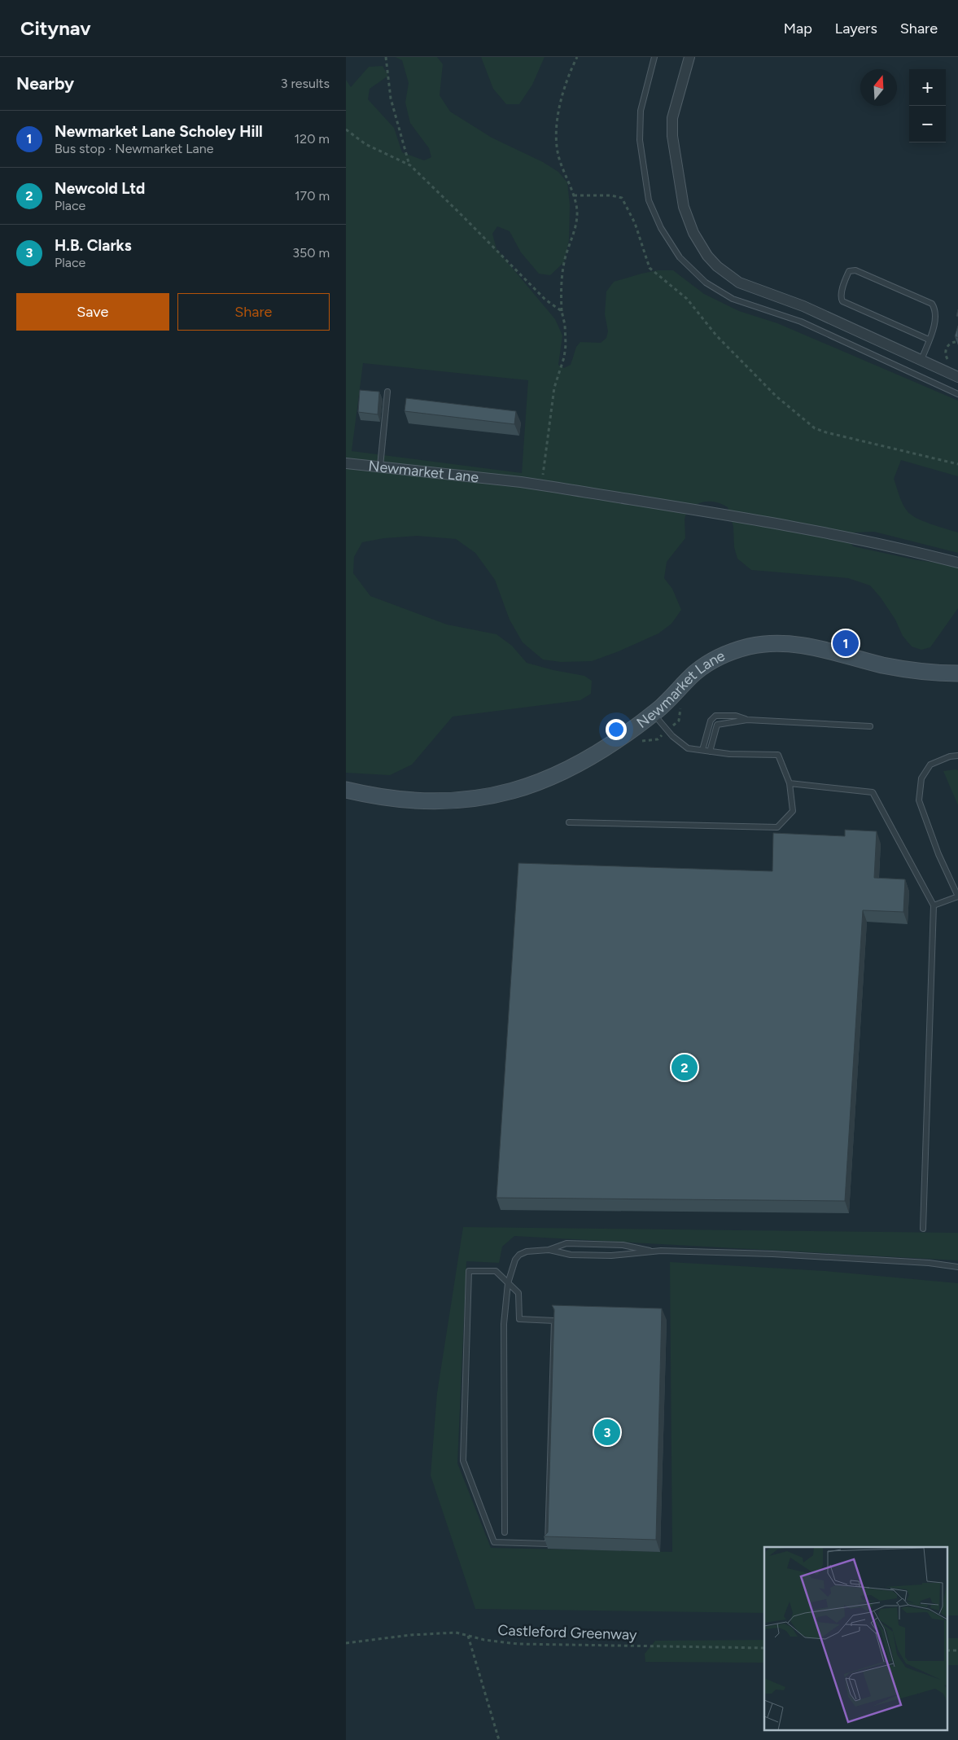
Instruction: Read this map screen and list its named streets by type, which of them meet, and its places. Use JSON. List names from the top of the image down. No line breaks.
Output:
{"streets":{"main road":["Newmarket Lane"],"path":["Castleford Greenway"]},"north":"top","page":{"header":"Citynav","nav":["Map","Layers","Share"],"heading":["Nearby","3 results"],"map_buttons":["+","−"],"list":[{"mark":"1","name":"Newmarket Lane Scholey Hill","note":"Bus stop · Newmarket Lane","value":"120 m"},{"mark":"2","name":"Newcold Ltd","note":"Place","value":"170 m"},{"mark":"3","name":"H.B. Clarks","note":"Place","value":"350 m"}],"buttons":["Save","Share"],"pins":["1","2","3"]}}
